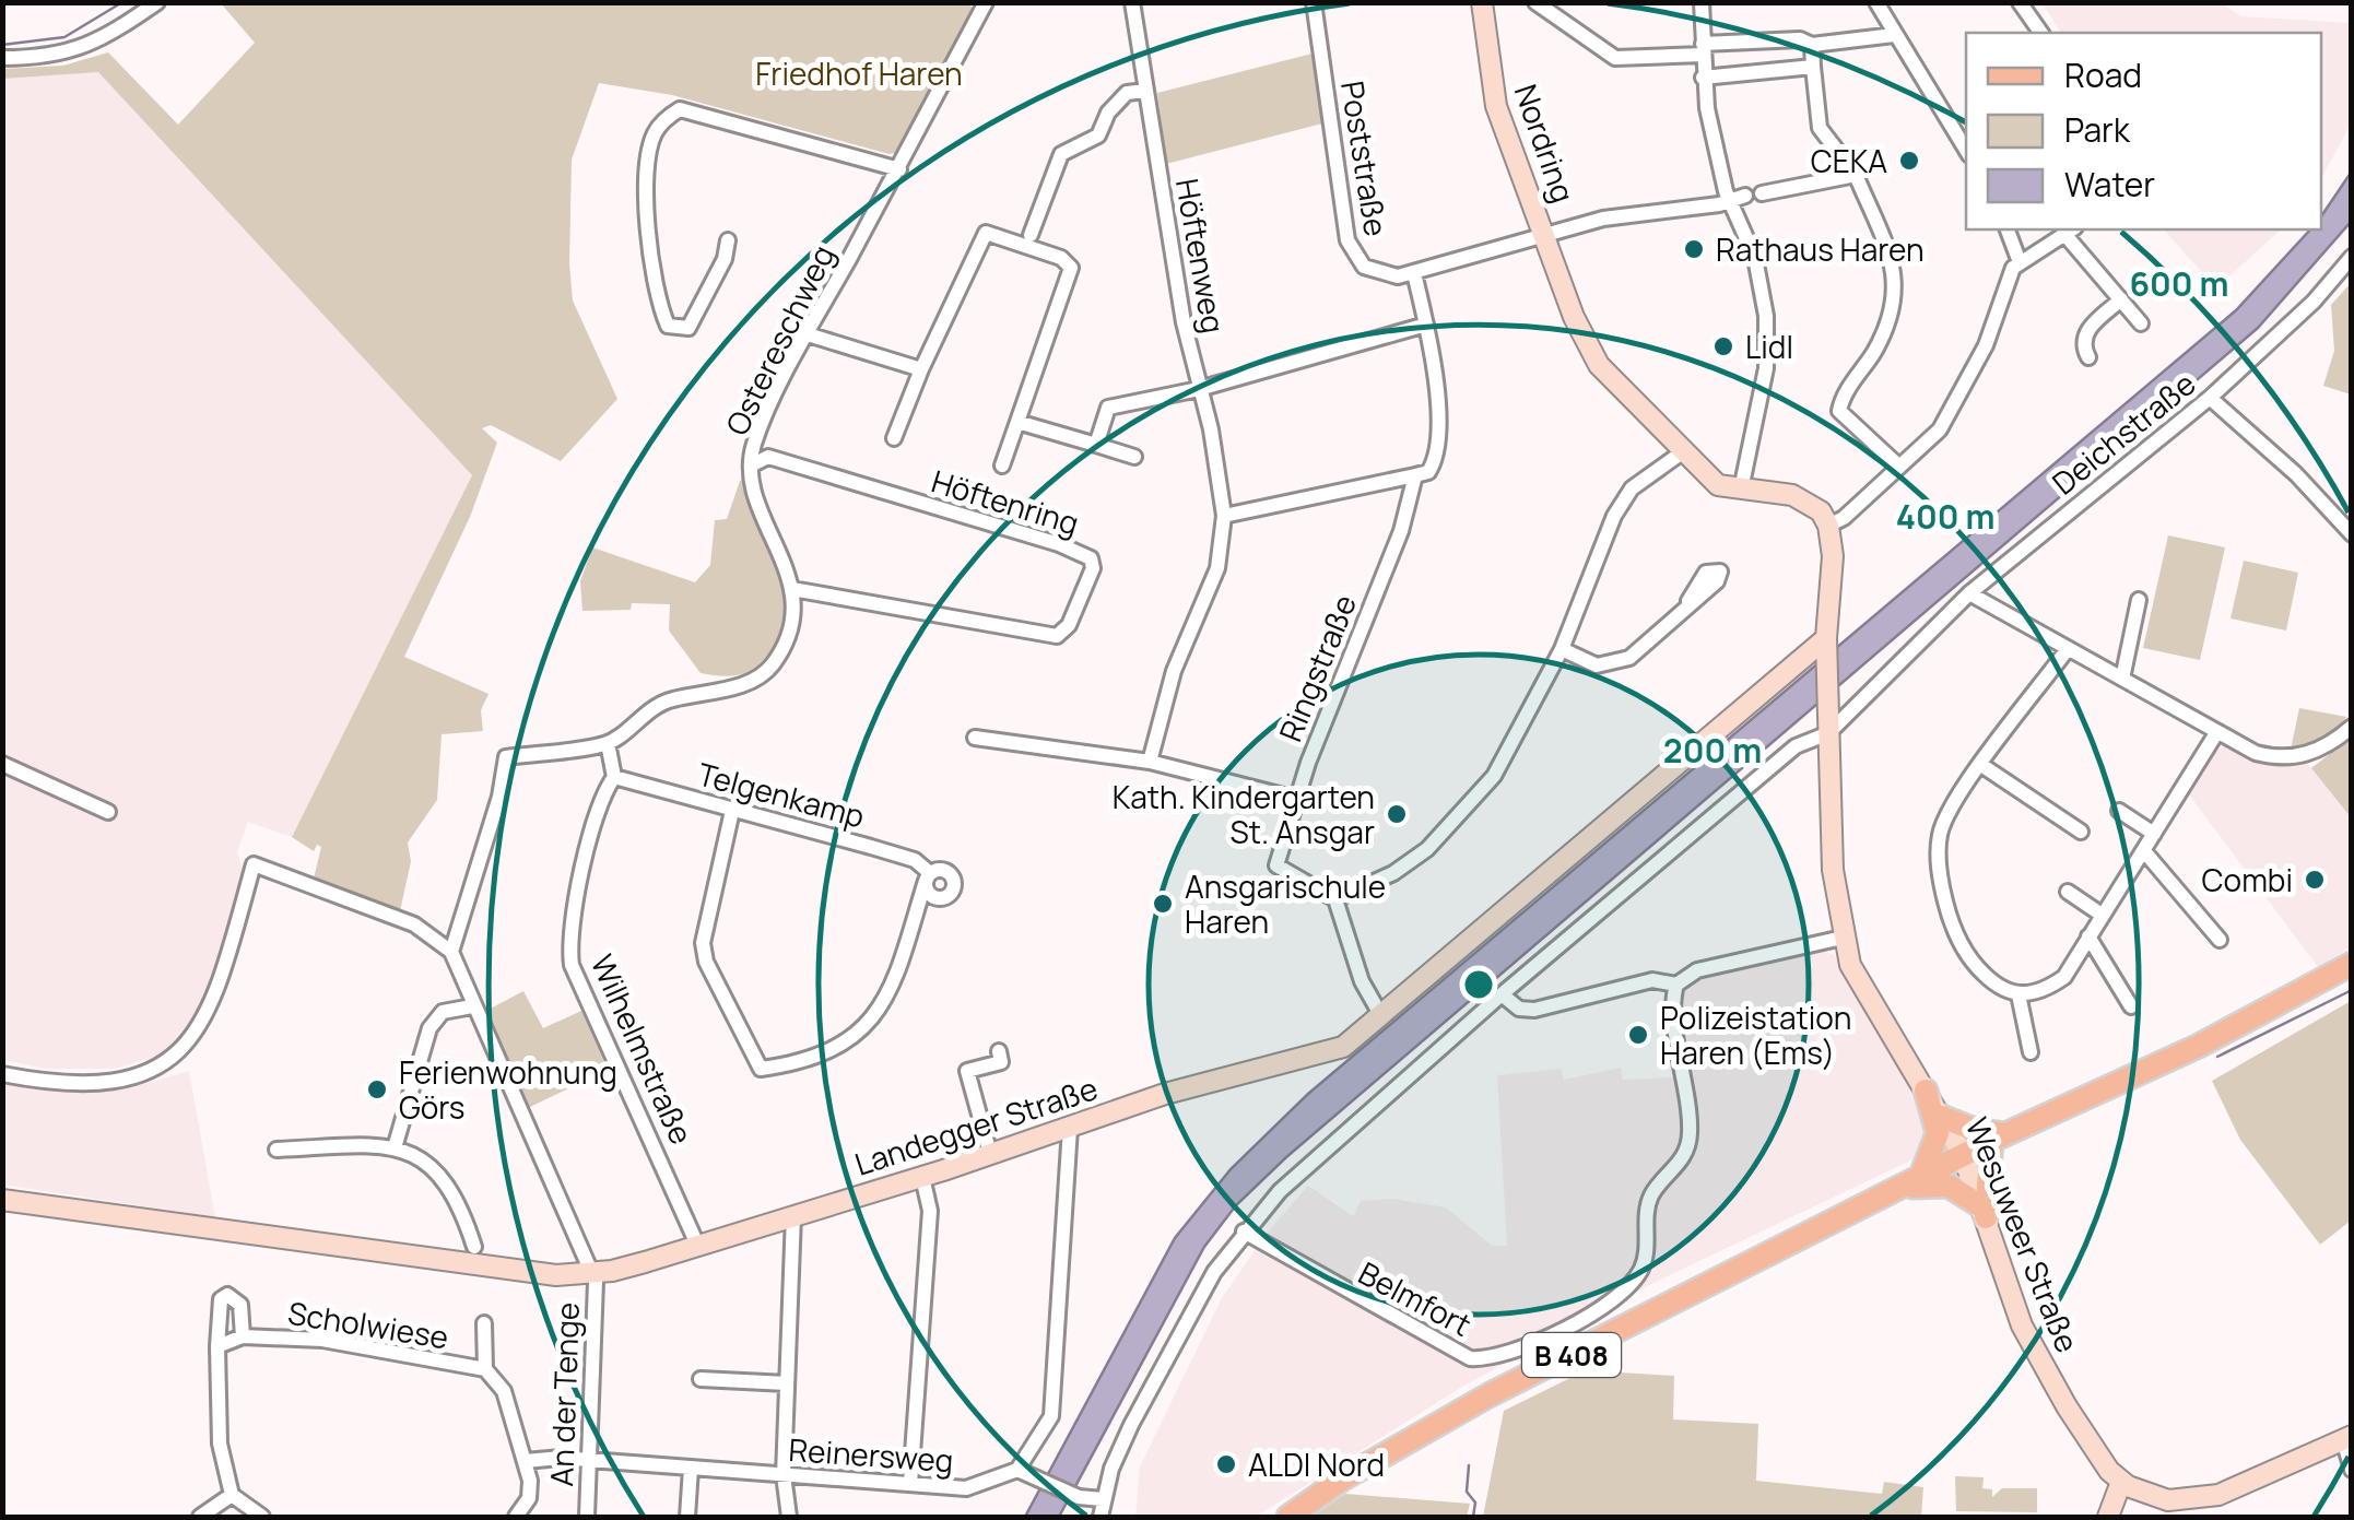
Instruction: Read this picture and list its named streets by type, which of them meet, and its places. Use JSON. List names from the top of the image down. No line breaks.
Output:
{"streets":{"main road":["Nordring","Landegger Straße","Wesuweer Straße","B 408"],"street":["Poststraße","Höftenweg","Ostereschweg","Deichstraße","Höftenring","Ringstraße","Telgenkamp","Wilhelmstraße","Belmfort","Scholwiese","An der Tenge","Reinersweg"]},"crossings":[["Poststraße","Ringstraße"],["Ostereschweg","Höftenring"],["Deichstraße","Wesuweer Straße"],["Deichstraße","Belmfort"],["Telgenkamp","Wilhelmstraße"],["Wilhelmstraße","Landegger Straße"],["Landegger Straße","Wesuweer Straße"],["Landegger Straße","An der Tenge"],["Wesuweer Straße","B 408"],["An der Tenge","Reinersweg"]],"parks":["Friedhof Haren"],"places":["CEKA","Rathaus Haren","Lidl","Kath. Kindergarten St. Ansgar","Combi","Ansgarischule Haren","Polizeistation Haren (Ems)","Ferienwohnung Görs","ALDI Nord"],"legend":["Road","Park","Water"],"rings":["600 m","400 m","200 m"]}
